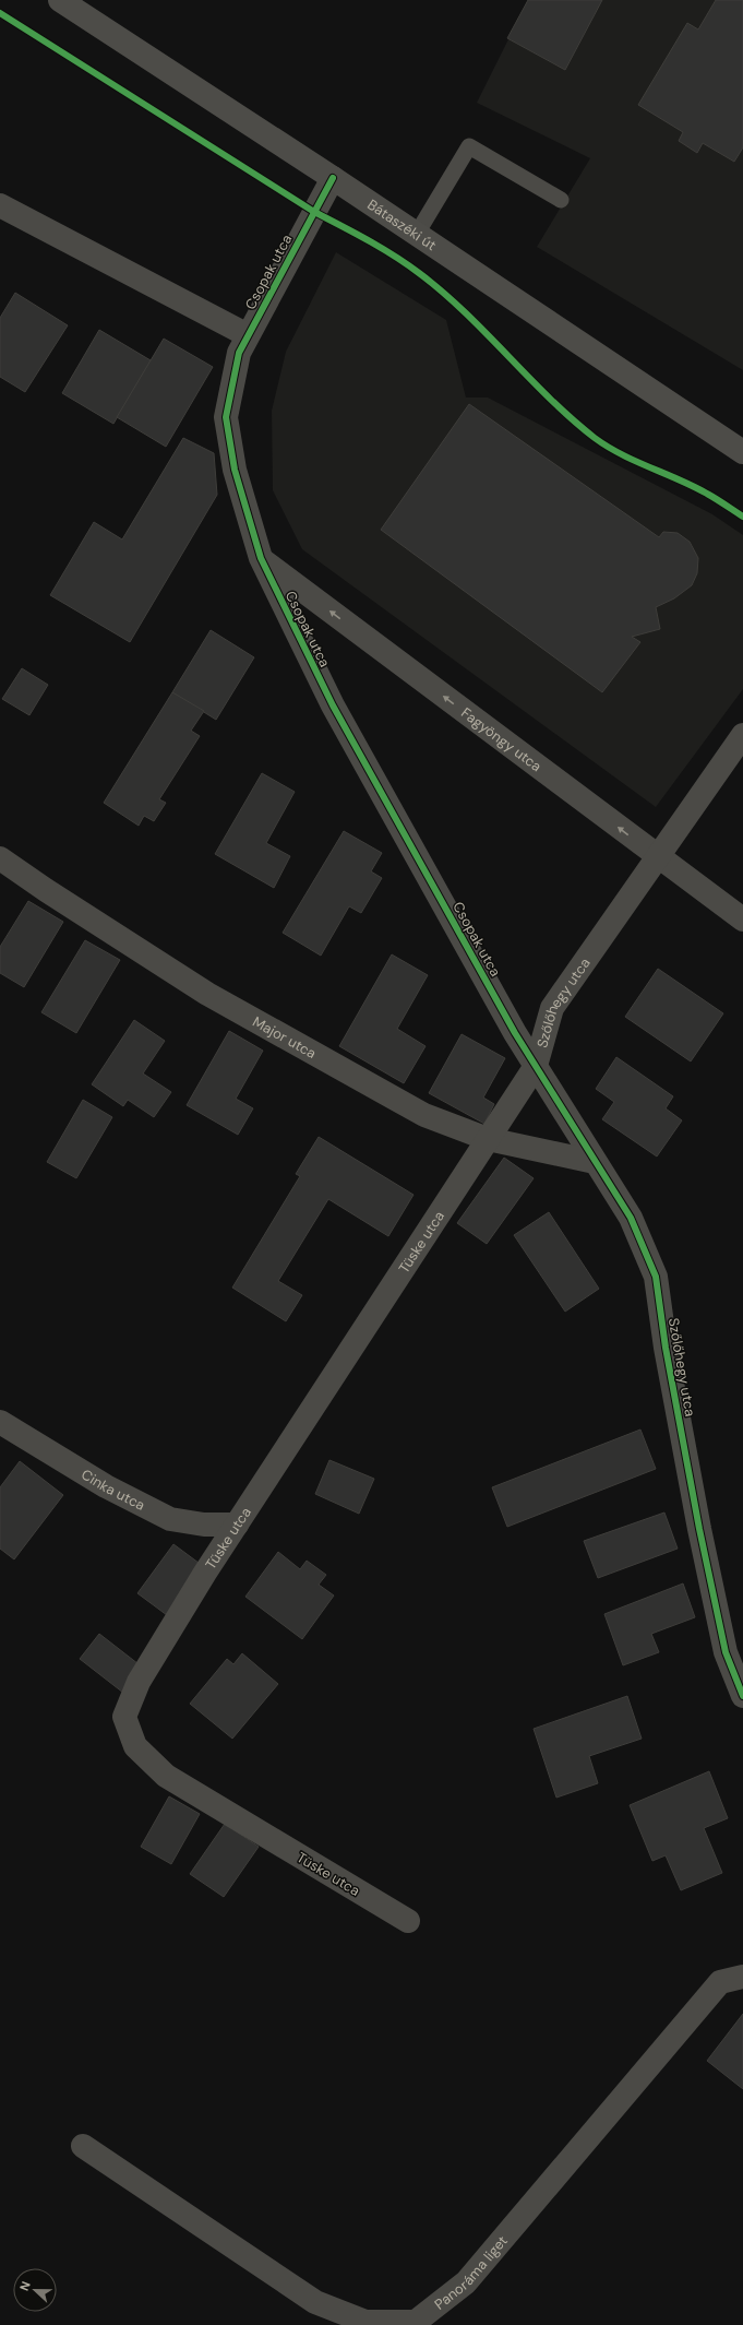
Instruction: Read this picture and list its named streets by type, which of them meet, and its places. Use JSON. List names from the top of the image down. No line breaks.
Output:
{"streets":{"main road":["Bátaszéki út"],"street":["Csopak utca","Fagyöngy utca","Szőlőhegy utca","Major utca","Tüske utca","Cinka utca","Panoráma liget"]},"crossings":[["Bátaszéki út","Csopak utca"],["Csopak utca","Fagyöngy utca"],["Csopak utca","Szőlőhegy utca"],["Csopak utca","Tüske utca"],["Fagyöngy utca","Szőlőhegy utca"],["Szőlőhegy utca","Major utca"],["Szőlőhegy utca","Tüske utca"],["Major utca","Tüske utca"],["Tüske utca","Cinka utca"]],"one_way":["Fagyöngy utca"],"north":"left"}
